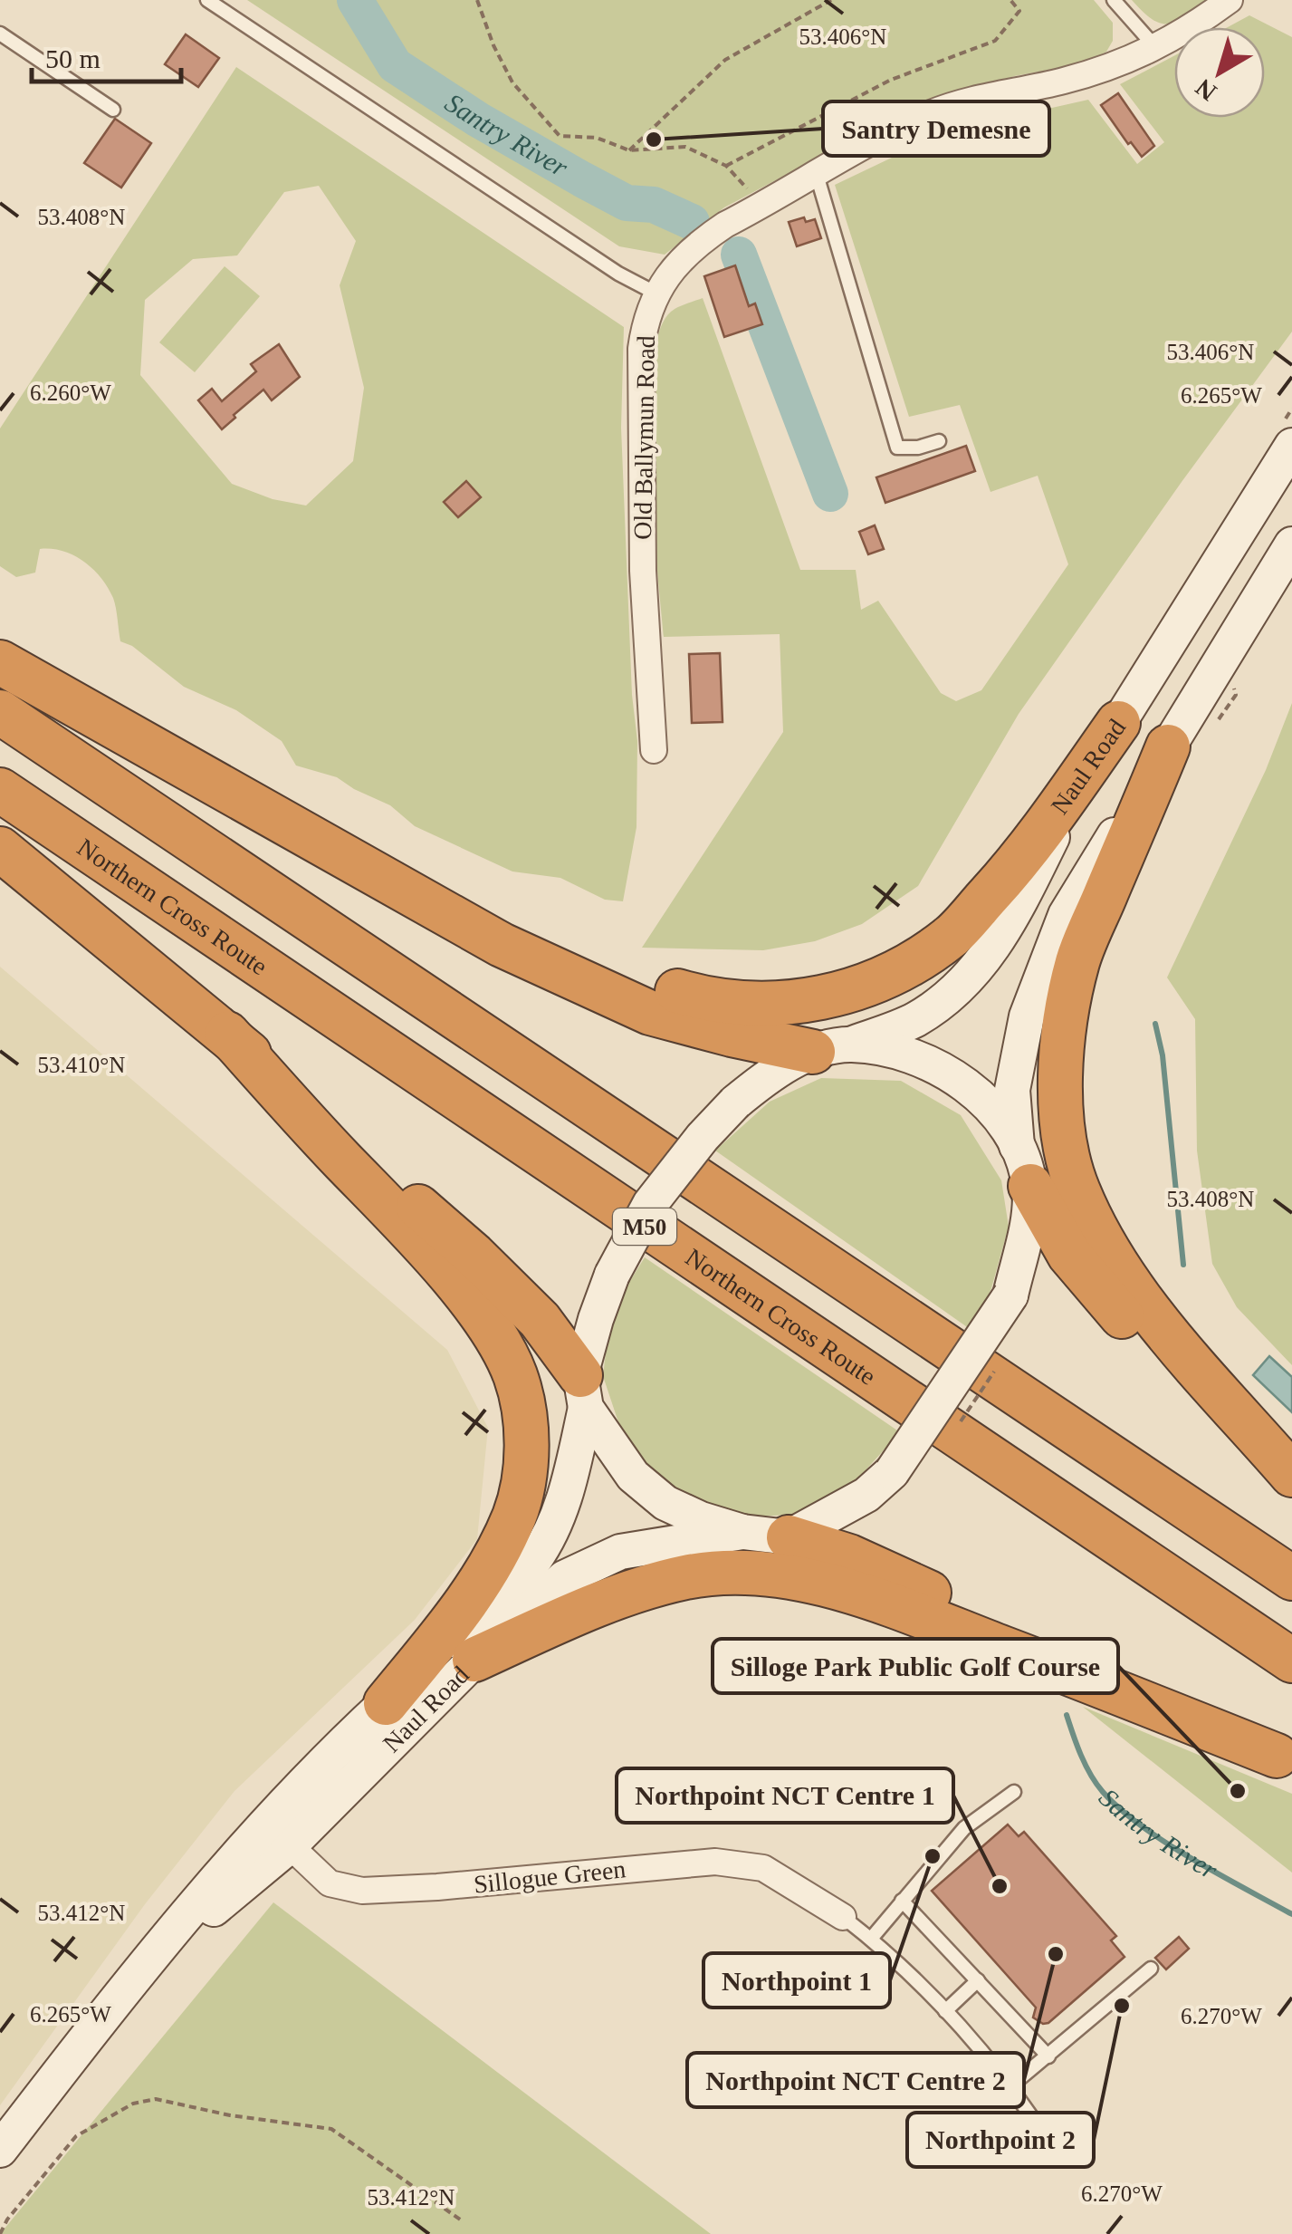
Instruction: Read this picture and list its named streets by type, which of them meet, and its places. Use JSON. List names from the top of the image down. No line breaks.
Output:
{"streets":{"highway":["Northern Cross Route","M50"],"main road":["Naul Road"],"street":["Old Ballymun Road","Sillogue Green"]},"crossings":[["Naul Road","Sillogue Green"]],"water":["Santry River"],"places":["Santry Demesne","Silloge Park Public Golf Course","Northpoint 1","Northpoint NCT Centre 1","Northpoint NCT Centre 2","Northpoint 2"],"scale_bar":"50 m","north":"bottom left","coordinates":["53.406°N","53.408°N","6.260°W","6.265°W","53.410°N","53.412°N","6.270°W"]}
